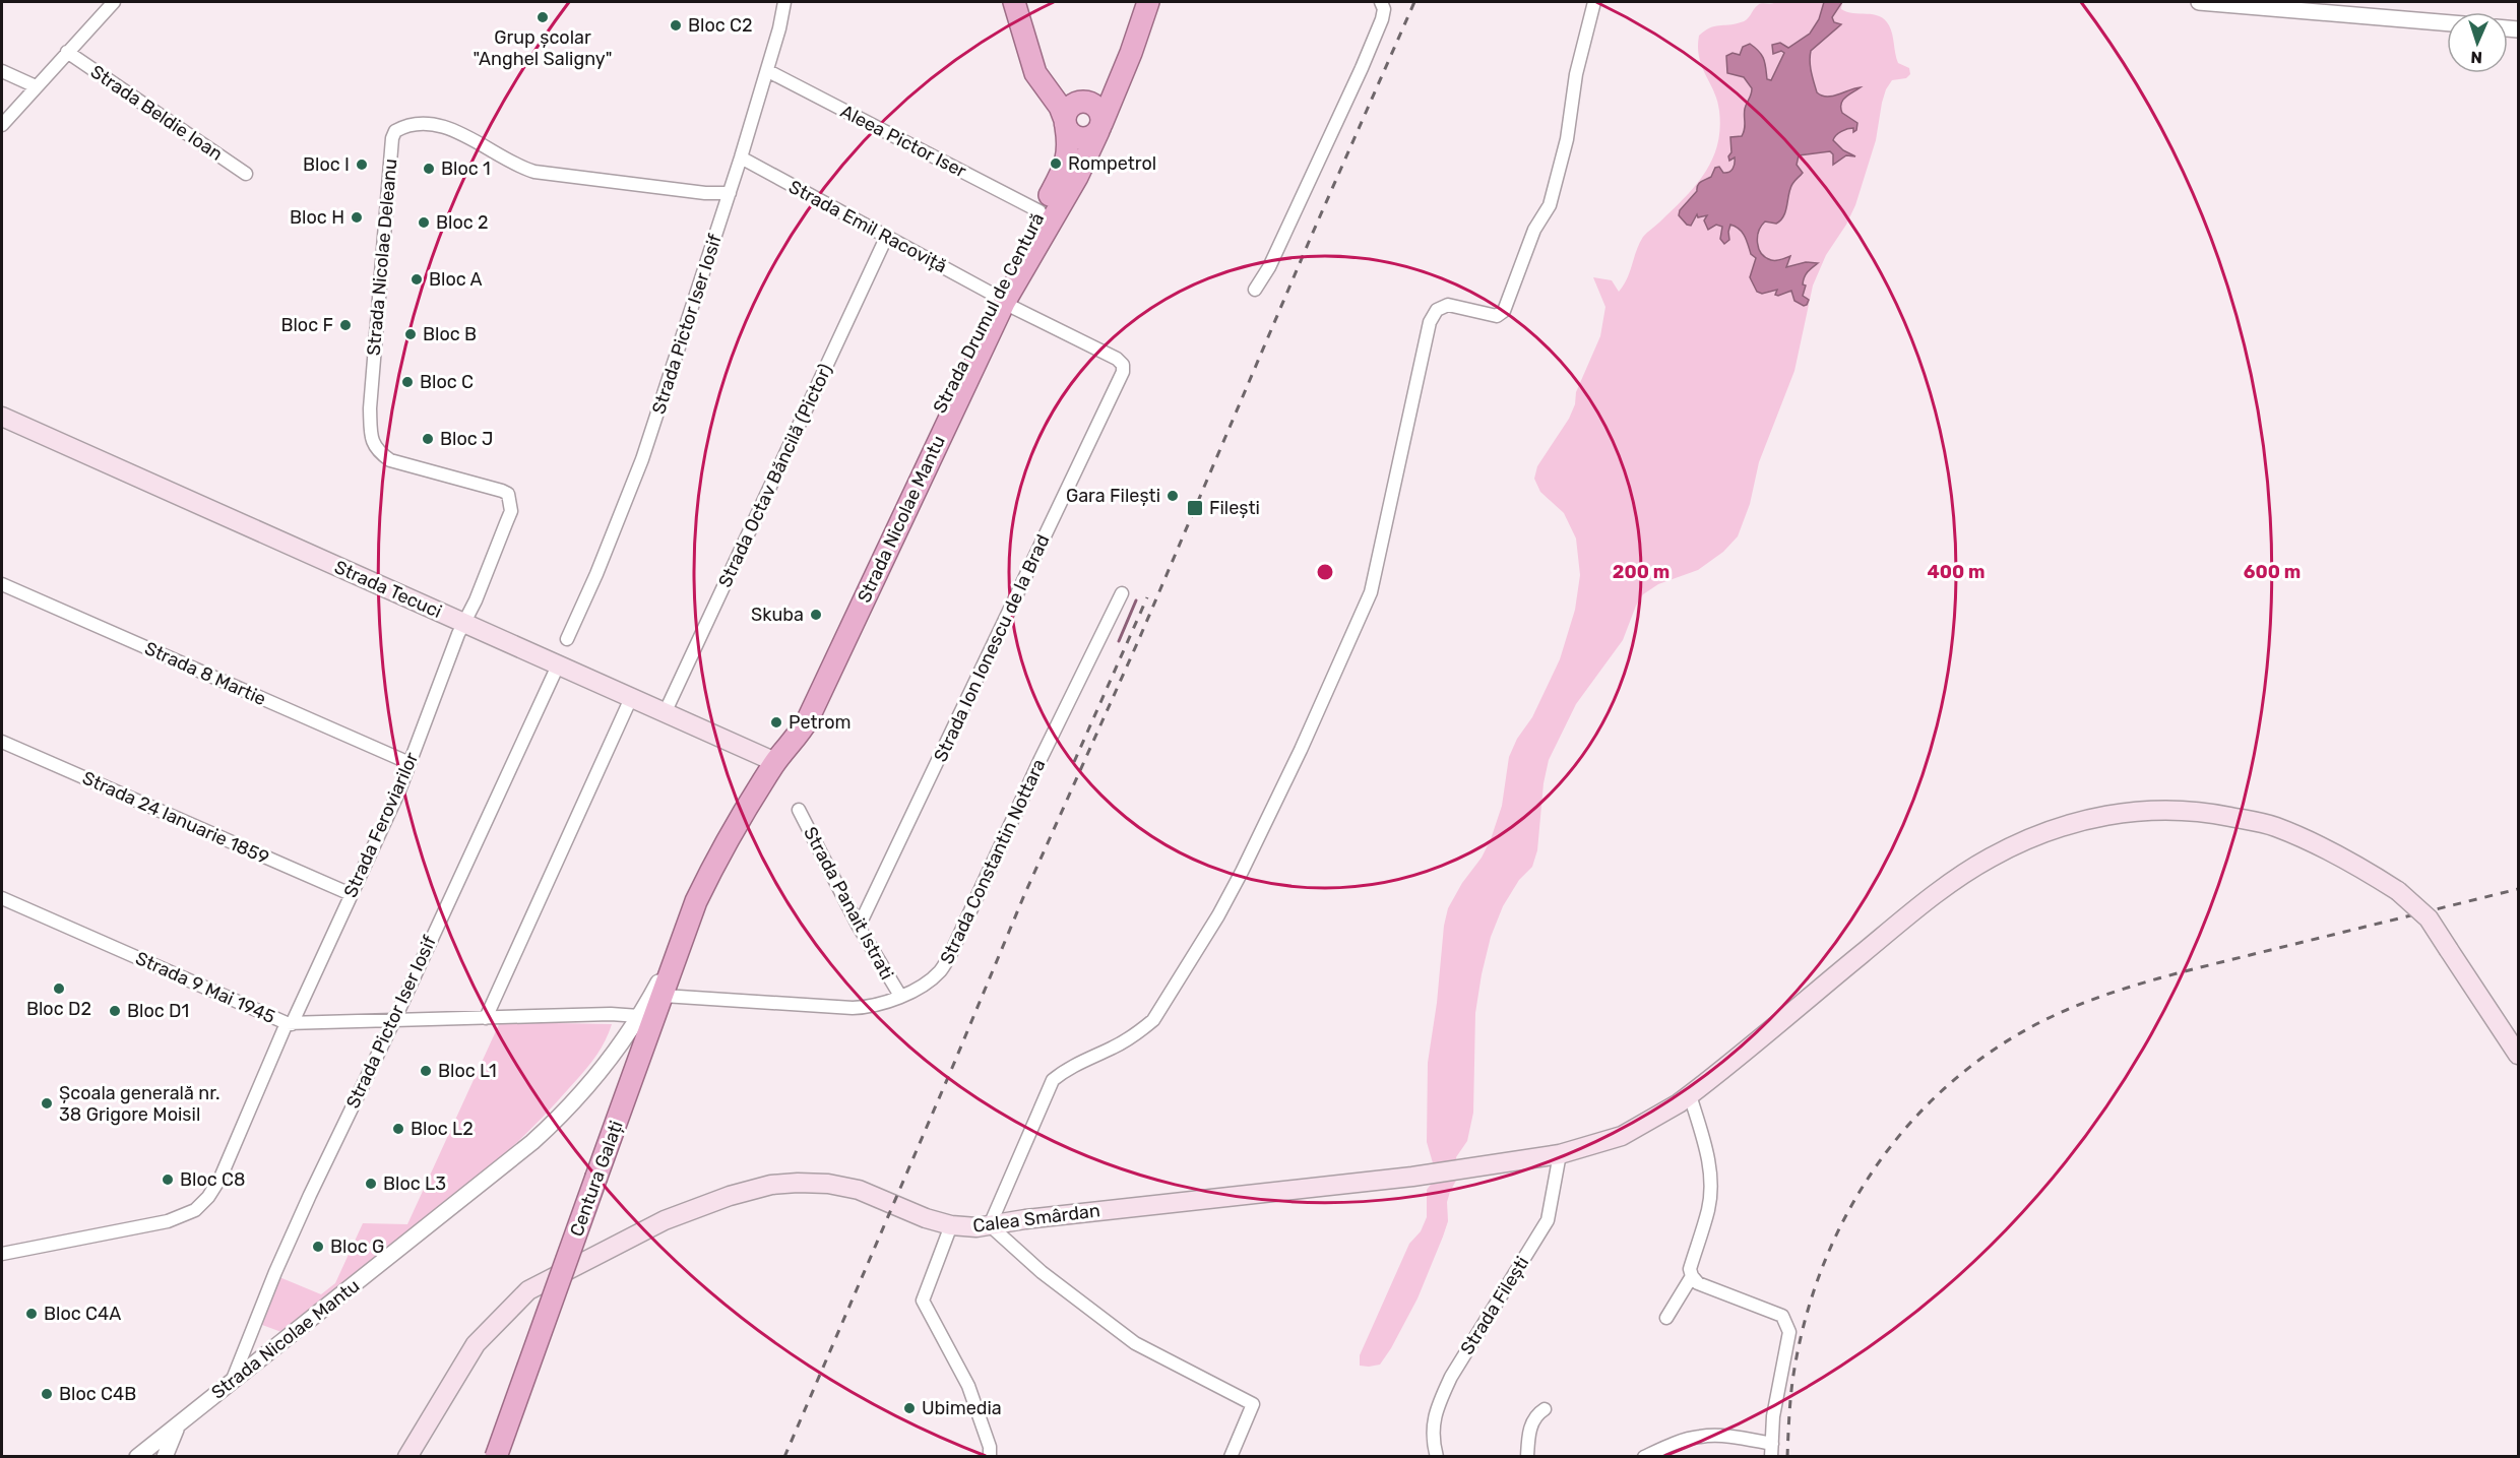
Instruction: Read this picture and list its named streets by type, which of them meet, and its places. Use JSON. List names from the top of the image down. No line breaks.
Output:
{"streets":{"highway":["Strada Drumul de Centură","Centura Galați"],"main road":["Strada Tecuci","Calea Smârdan"],"street":["Strada Beldie Ioan","Aleea Pictor Iser","Strada Emil Racoviță","Strada Nicolae Deleanu","Strada Pictor Iser Iosif","Strada Octav Băncilă (Pictor)","Strada Nicolae Mantu","Strada Ion Ionescu de la Brad","Strada 8 Martie","Strada 24 Ianuarie 1859","Strada Feroviarilor","Strada Constantin Nottara","Strada Panait Istrati","Strada 9 Mai 1945","Strada Filești"]},"crossings":[["Aleea Pictor Iser","Strada Drumul de Centură"],["Aleea Pictor Iser","Strada Pictor Iser Iosif"],["Strada Emil Racoviță","Strada Drumul de Centură"],["Strada Emil Racoviță","Strada Pictor Iser Iosif"],["Strada Emil Racoviță","Strada Octav Băncilă (Pictor)"],["Strada Emil Racoviță","Strada Ion Ionescu de la Brad"],["Strada Nicolae Deleanu","Strada Pictor Iser Iosif"],["Strada Nicolae Deleanu","Strada Tecuci"],["Strada Nicolae Deleanu","Strada Feroviarilor"],["Strada Drumul de Centură","Strada Tecuci"],["Strada Pictor Iser Iosif","Strada Nicolae Mantu"],["Strada Pictor Iser Iosif","Strada Tecuci"],["Strada Pictor Iser Iosif","Strada 9 Mai 1945"],["Strada Octav Băncilă (Pictor)","Strada Tecuci"],["Strada Nicolae Mantu","Strada 9 Mai 1945"],["Strada Nicolae Mantu","Centura Galați"],["Strada Tecuci","Strada Feroviarilor"],["Strada Ion Ionescu de la Brad","Strada Panait Istrati"],["Strada 8 Martie","Strada Feroviarilor"],["Strada 24 Ianuarie 1859","Strada Feroviarilor"],["Strada Feroviarilor","Strada 9 Mai 1945"],["Strada Constantin Nottara","Strada Panait Istrati"],["Strada Constantin Nottara","Centura Galați"],["Calea Smârdan","Strada Filești"]],"places":{"other":["Grup școlar \"Anghel Saligny\"","Bloc C2","Rompetrol","Bloc I","Bloc 1","Bloc H","Bloc 2","Bloc A","Bloc F","Bloc B","Bloc C","Bloc J","Gara Filești","Skuba","Petrom","Bloc D2","Bloc D1","Bloc L1","Școala generală nr. 38 Grigore Moisil","Bloc L2","Bloc C8","Bloc L3","Bloc G","Bloc C4A","Bloc C4B","Ubimedia"],"transit":["Filești"]},"north":"bottom","rings":["200 m","400 m","600 m"]}
